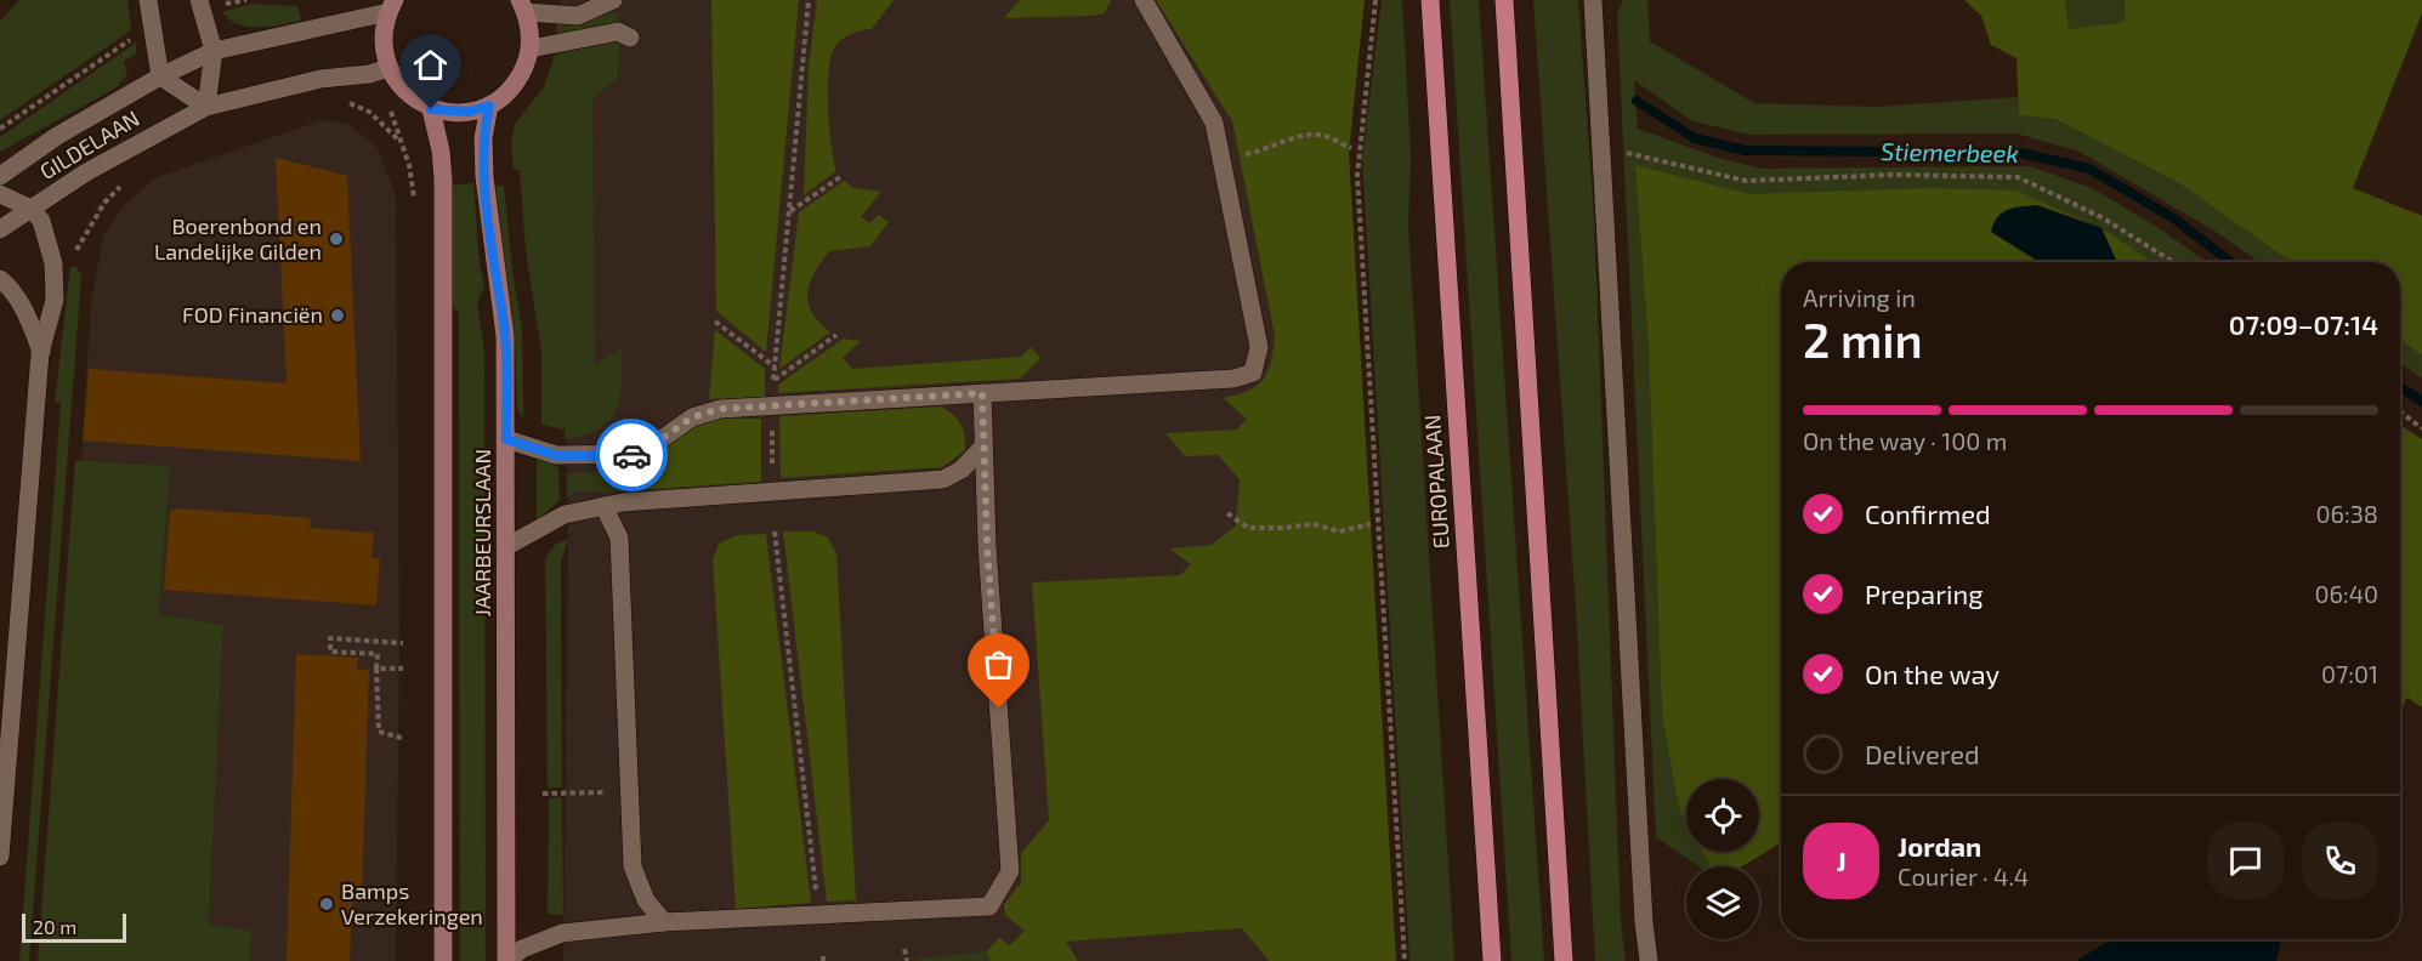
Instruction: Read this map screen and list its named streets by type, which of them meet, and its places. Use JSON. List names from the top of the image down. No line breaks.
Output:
{"streets":{"main road":["EUROPALAAN","JAARBEURSLAAN"],"street":["GILDELAAN"]},"water":["Stiemerbeek"],"places":["Boerenbond en Landelijke Gilden","FOD Financiën","Bamps Verzekeringen"],"scale_bar":"20 m","page":{"heading":["2 min","Arriving in","07:09–07:14"],"panel":["Jordan","Courier · 4.4"],"bar":"On the way · 100 m","list":[["Confirmed","06:38"],["Preparing","06:40"],["On the way","07:01"],"Delivered"],"round":"J","scale":"20 m"}}
